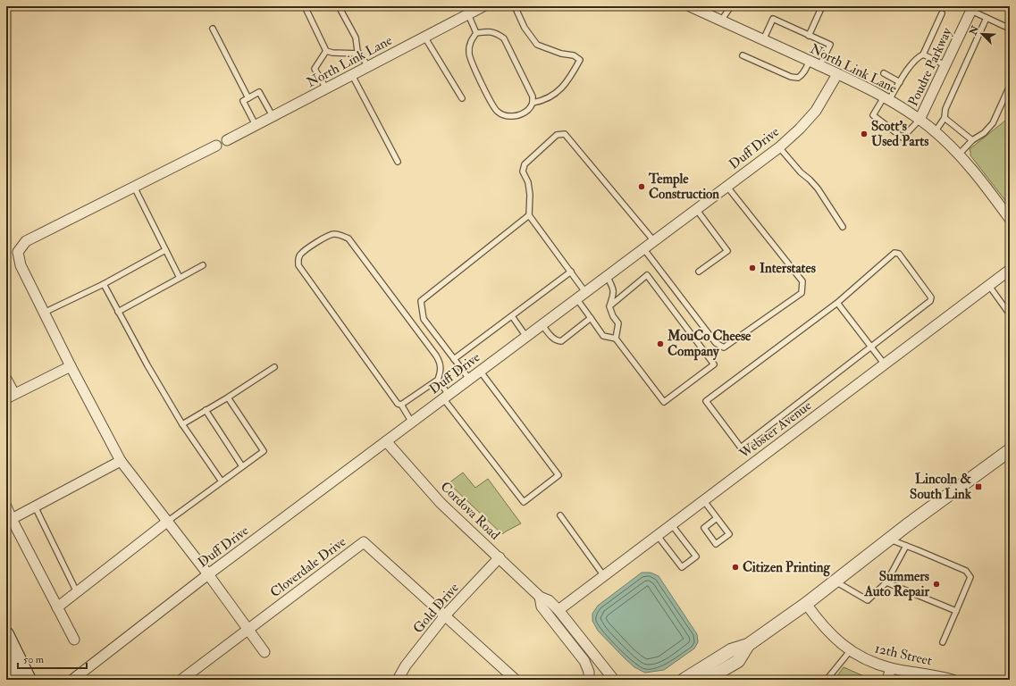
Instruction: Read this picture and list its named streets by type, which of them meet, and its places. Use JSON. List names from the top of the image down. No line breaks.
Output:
{"streets":{"street":["North Link Lane","Poudre Parkway","Duff Drive","Webster Avenue","Cordova Road","Cloverdale Drive","Gold Drive","12th Street"]},"crossings":[["North Link Lane","Poudre Parkway"],["North Link Lane","Duff Drive"],["Duff Drive","Cordova Road"],["Webster Avenue","Cordova Road"],["Cordova Road","Gold Drive"],["Cloverdale Drive","Gold Drive"]],"places":{"other":["Scott's Used Parts","Temple Construction","Interstates","MouCo Cheese Company","Citizen Printing","Summers Auto Repair"],"transit":["Lincoln & South Link"]},"scale_bar":"50 m","north":"top left"}
